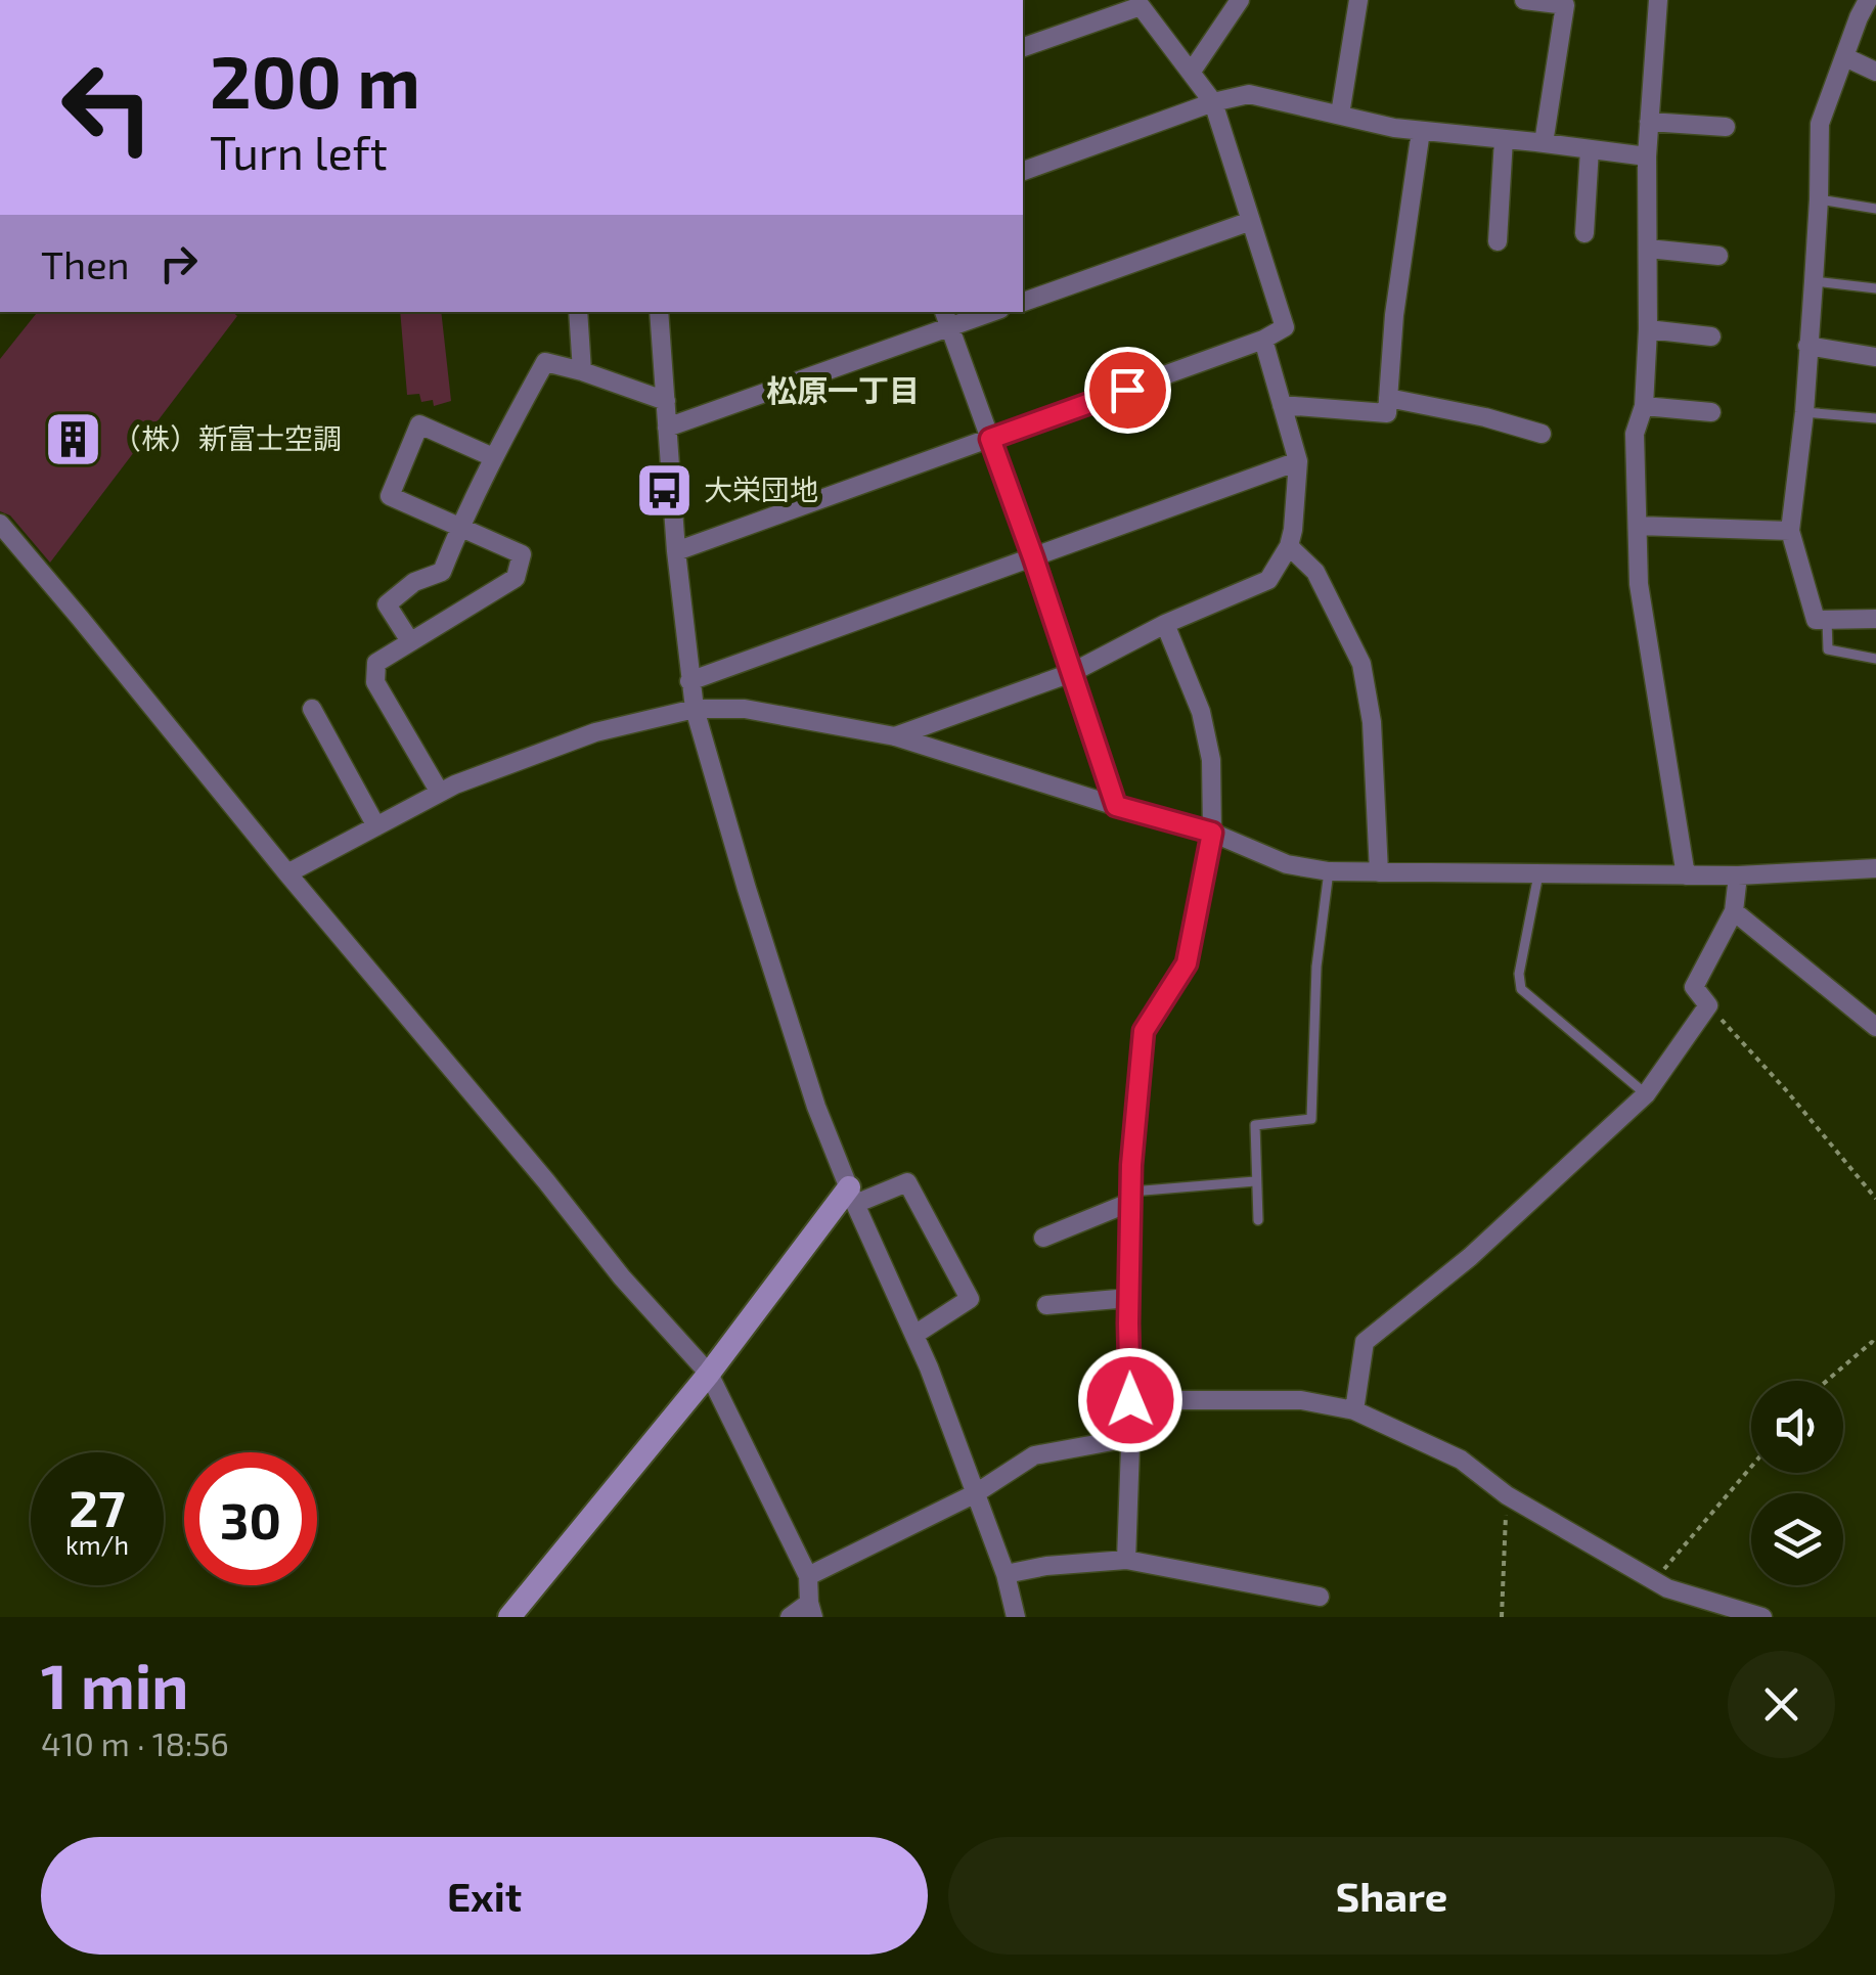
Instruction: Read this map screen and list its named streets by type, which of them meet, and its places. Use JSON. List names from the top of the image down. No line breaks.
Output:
{"districts":["松原一丁目"],"places":{"building":["（株）新富士空調"],"bus stop":["大栄団地"]},"page":{"turn":["200 m","Turn left"],"then":"Then","speed":"27 km/h","limit":"30","heading":["1 min","410 m · 18:56"],"buttons":["Exit","Share"]}}
